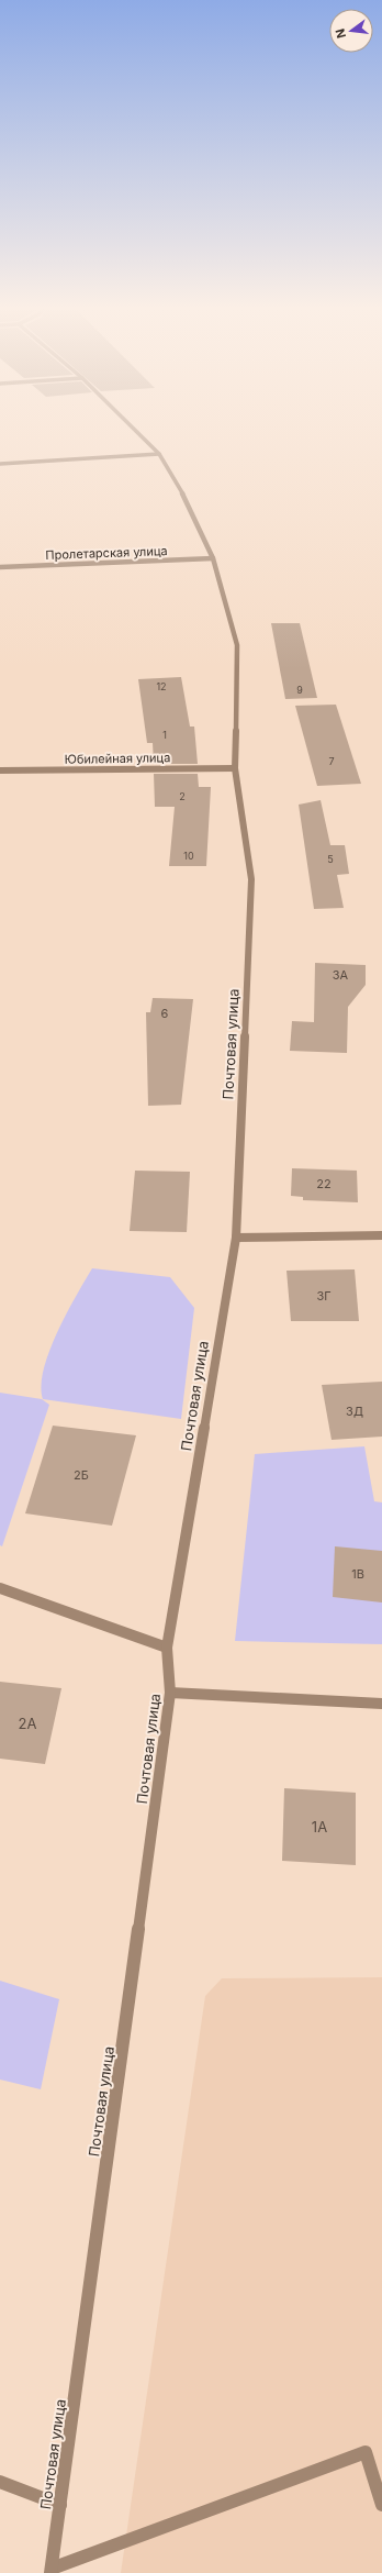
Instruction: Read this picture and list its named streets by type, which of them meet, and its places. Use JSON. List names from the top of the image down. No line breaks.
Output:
{"streets":{"street":["Пролетарская улица","Юбилейная улица","Почтовая улица"]},"crossings":[["Пролетарская улица","Почтовая улица"],["Юбилейная улица","Почтовая улица"]],"house_numbers":["12","9","1","7","2","10","5","3А","6","22","3Г","3Д","2Б","1В","2А","1А"],"north":"left"}
